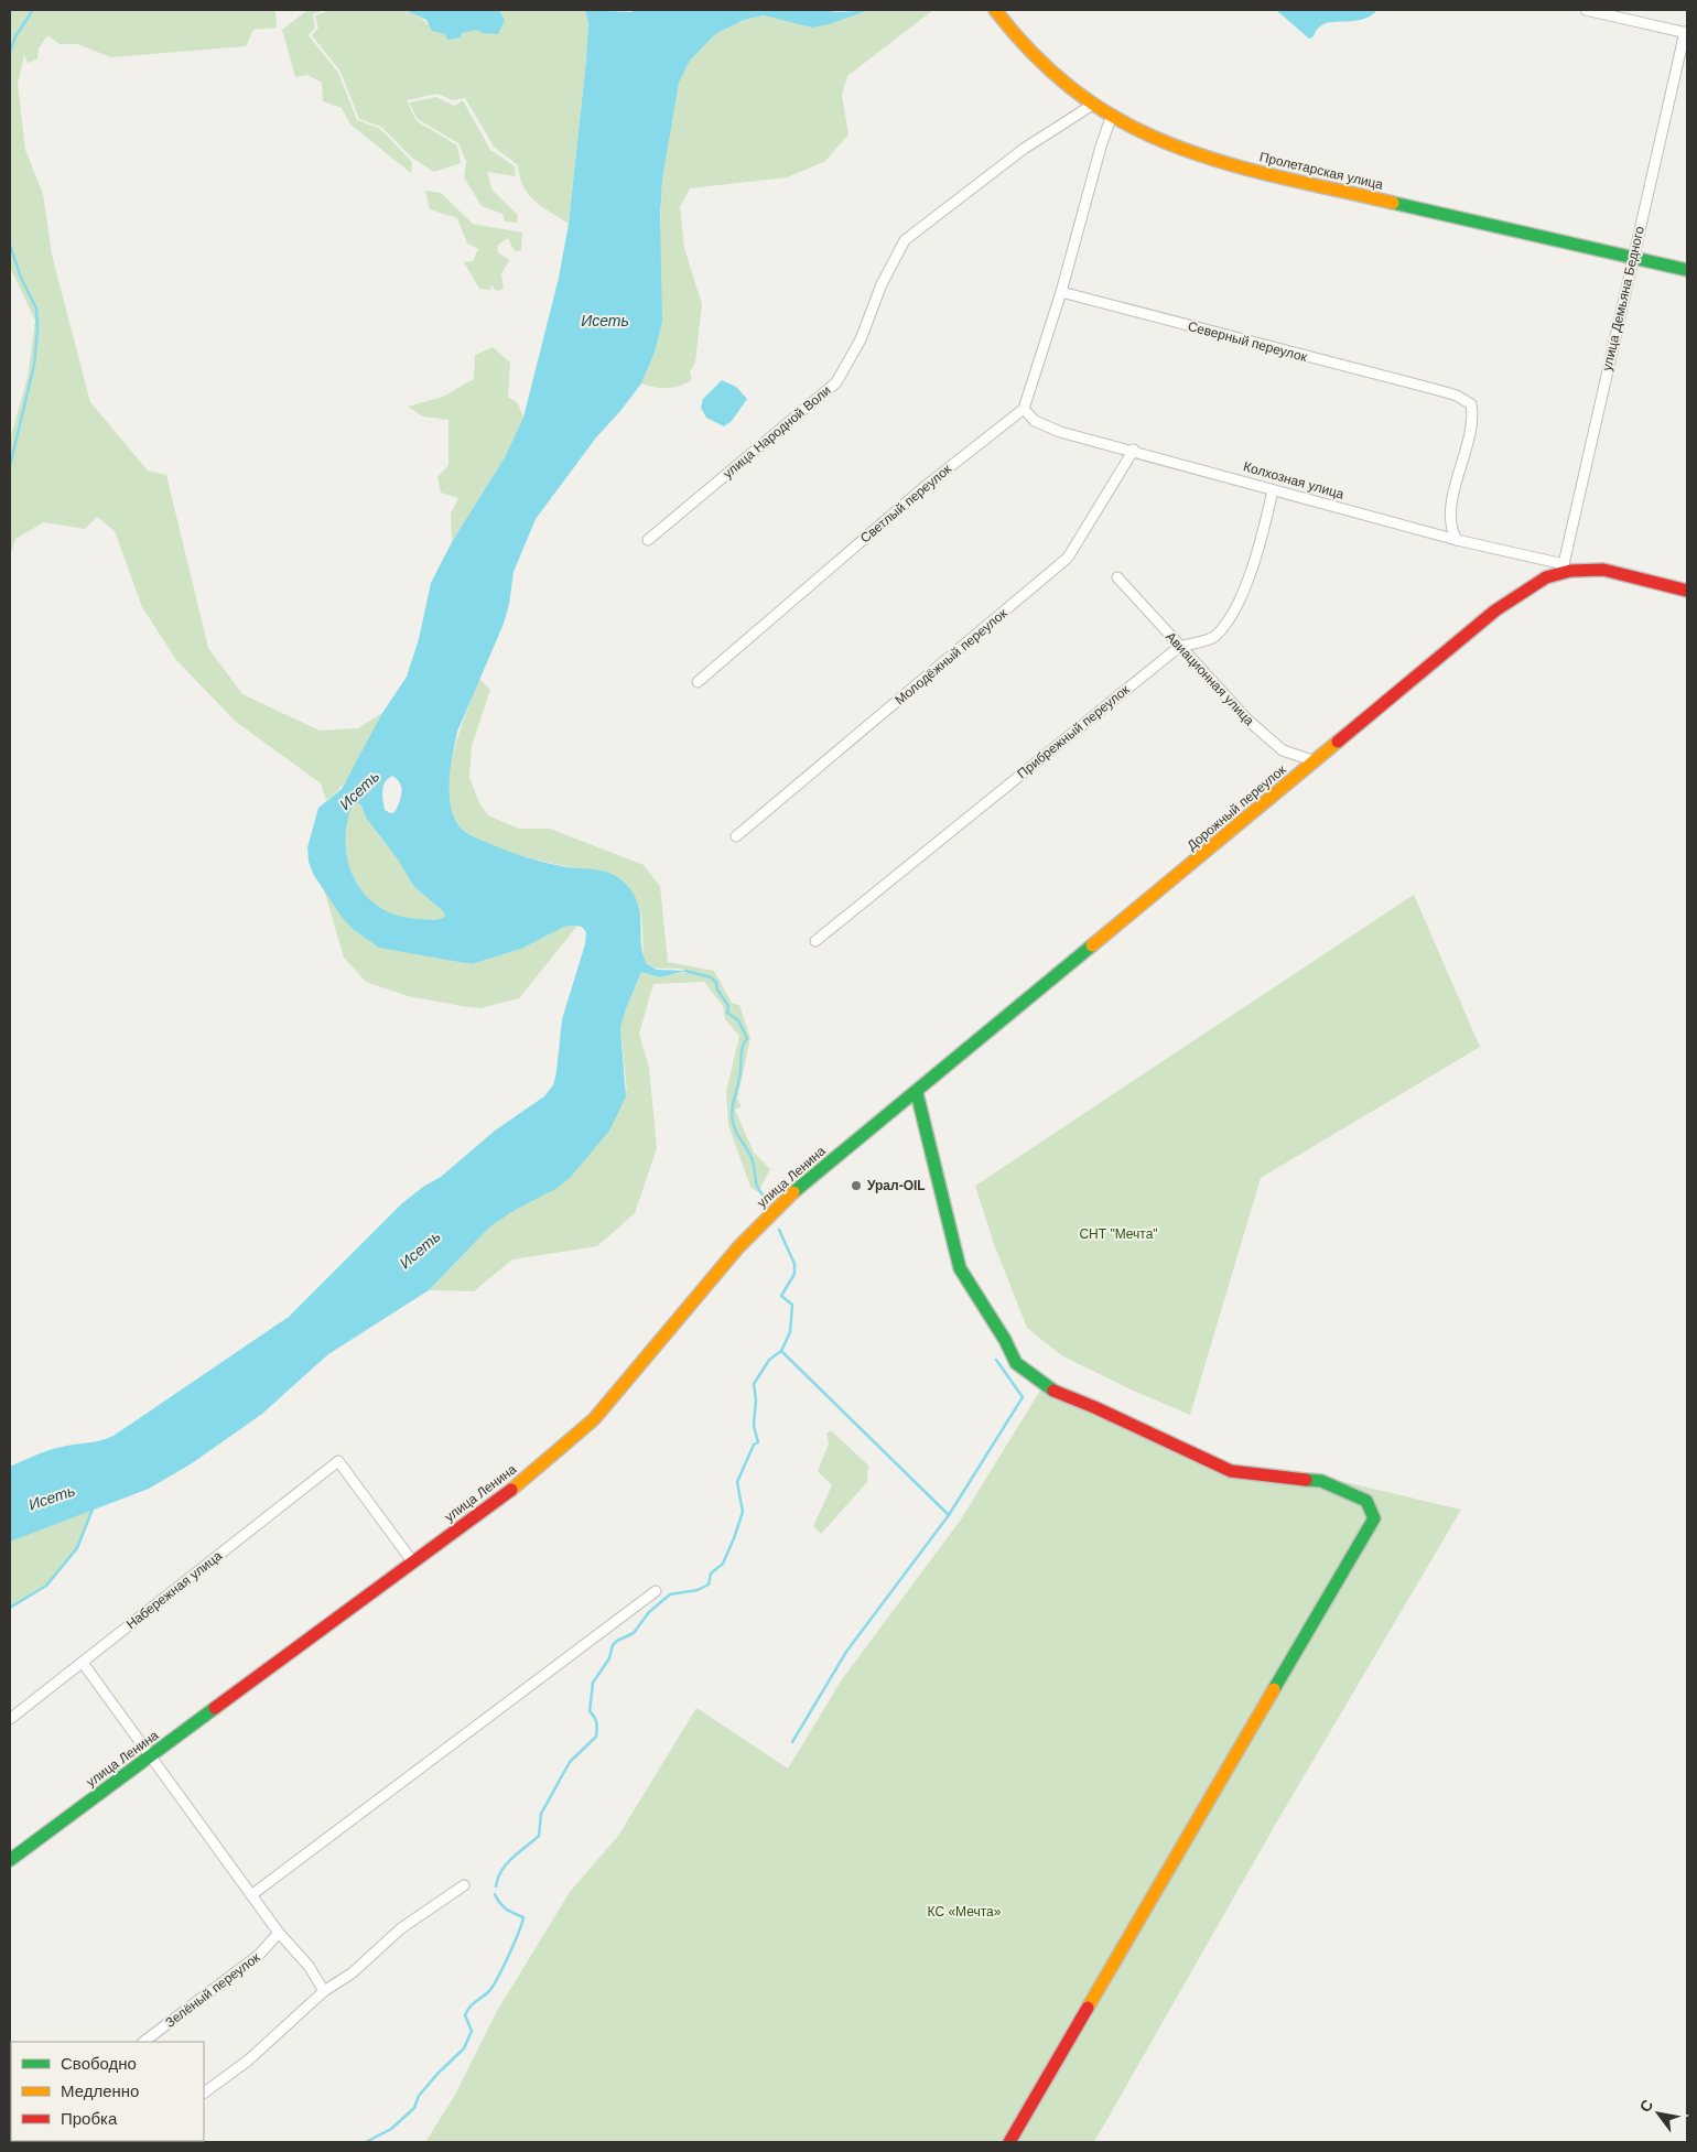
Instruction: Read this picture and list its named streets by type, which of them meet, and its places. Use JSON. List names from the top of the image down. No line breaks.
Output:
{"streets":{"main road":["Пролетарская улица","Дорожный переулок","улица Ленина"],"street":["улица Демьяна Бедного","Северный переулок","улица Народной Воли","Колхозная улица","Светлый переулок","Молодёжный переулок","Авиационная улица","Прибрежный переулок","Набережная улица","Зелёный переулок"]},"crossings":[["Пролетарская улица","улица Демьяна Бедного"],["Пролетарская улица","улица Народной Воли"],["улица Демьяна Бедного","Колхозная улица"],["улица Демьяна Бедного","Дорожный переулок"],["Северный переулок","Колхозная улица"],["Колхозная улица","Светлый переулок"],["Колхозная улица","Молодёжный переулок"],["Колхозная улица","Прибрежный переулок"],["Колхозная улица","Дорожный переулок"],["Авиационная улица","Прибрежный переулок"],["Авиационная улица","Дорожный переулок"],["Дорожный переулок","улица Ленина"],["улица Ленина","Набережная улица"]],"water":["Исеть"],"parks":["СНТ \"Мечта\"","КС «Мечта»"],"places":["Урал-OIL"],"legend":["Свободно","Медленно","Пробка"],"north":"top left"}
